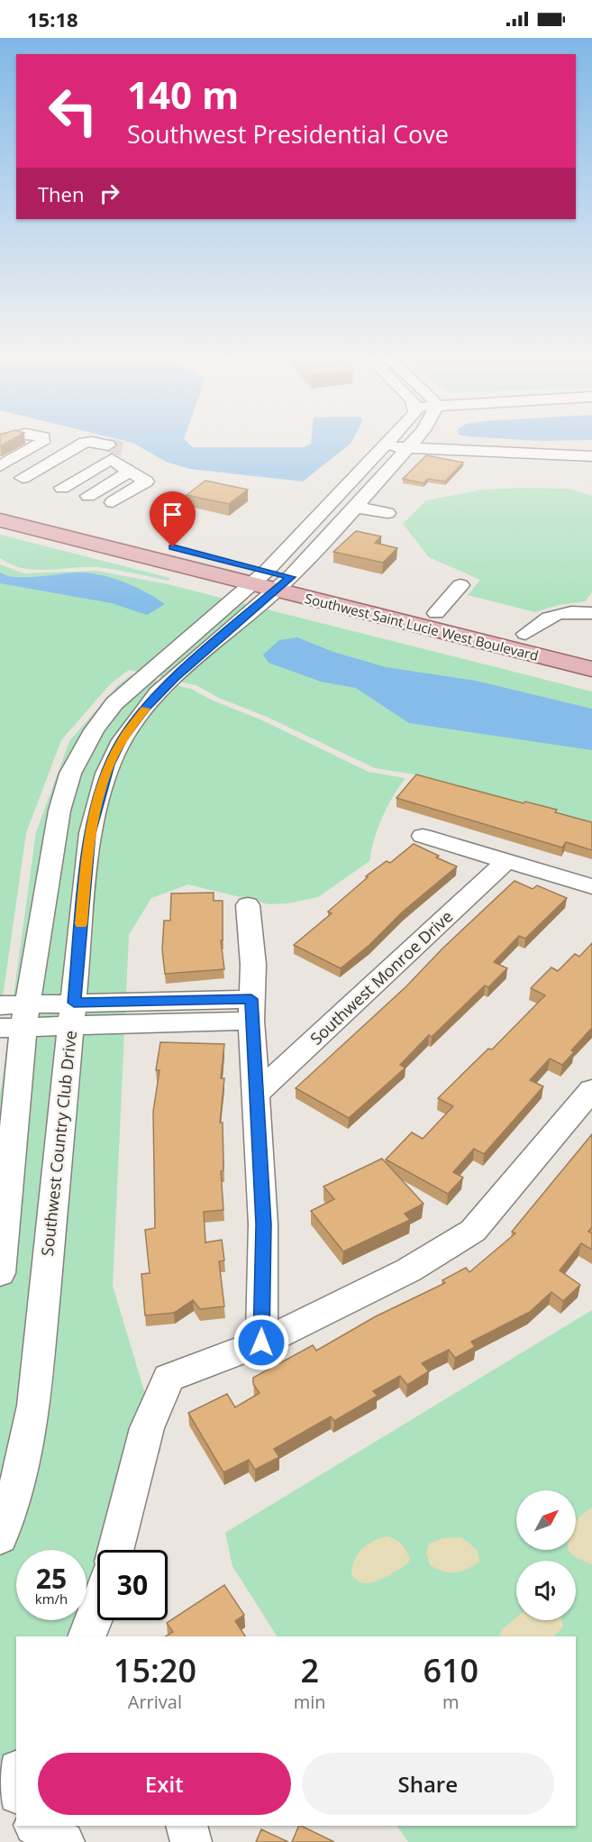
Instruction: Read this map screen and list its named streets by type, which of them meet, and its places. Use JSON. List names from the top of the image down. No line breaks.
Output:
{"streets":{"main road":["Southwest Saint Lucie West Boulevard"],"street":["Southwest Monroe Drive","Southwest Country Club Drive"]},"crossings":[["Southwest Saint Lucie West Boulevard","Southwest Country Club Drive"]],"north":"top right","page":{"status":"15:18","turn":["140 m","Southwest Presidential Cove"],"then":"Then","speed":"25 km/h","limit":"30","eta":["15:20","Arrival","2","min","610","m"],"buttons":["Exit","Share"]}}
